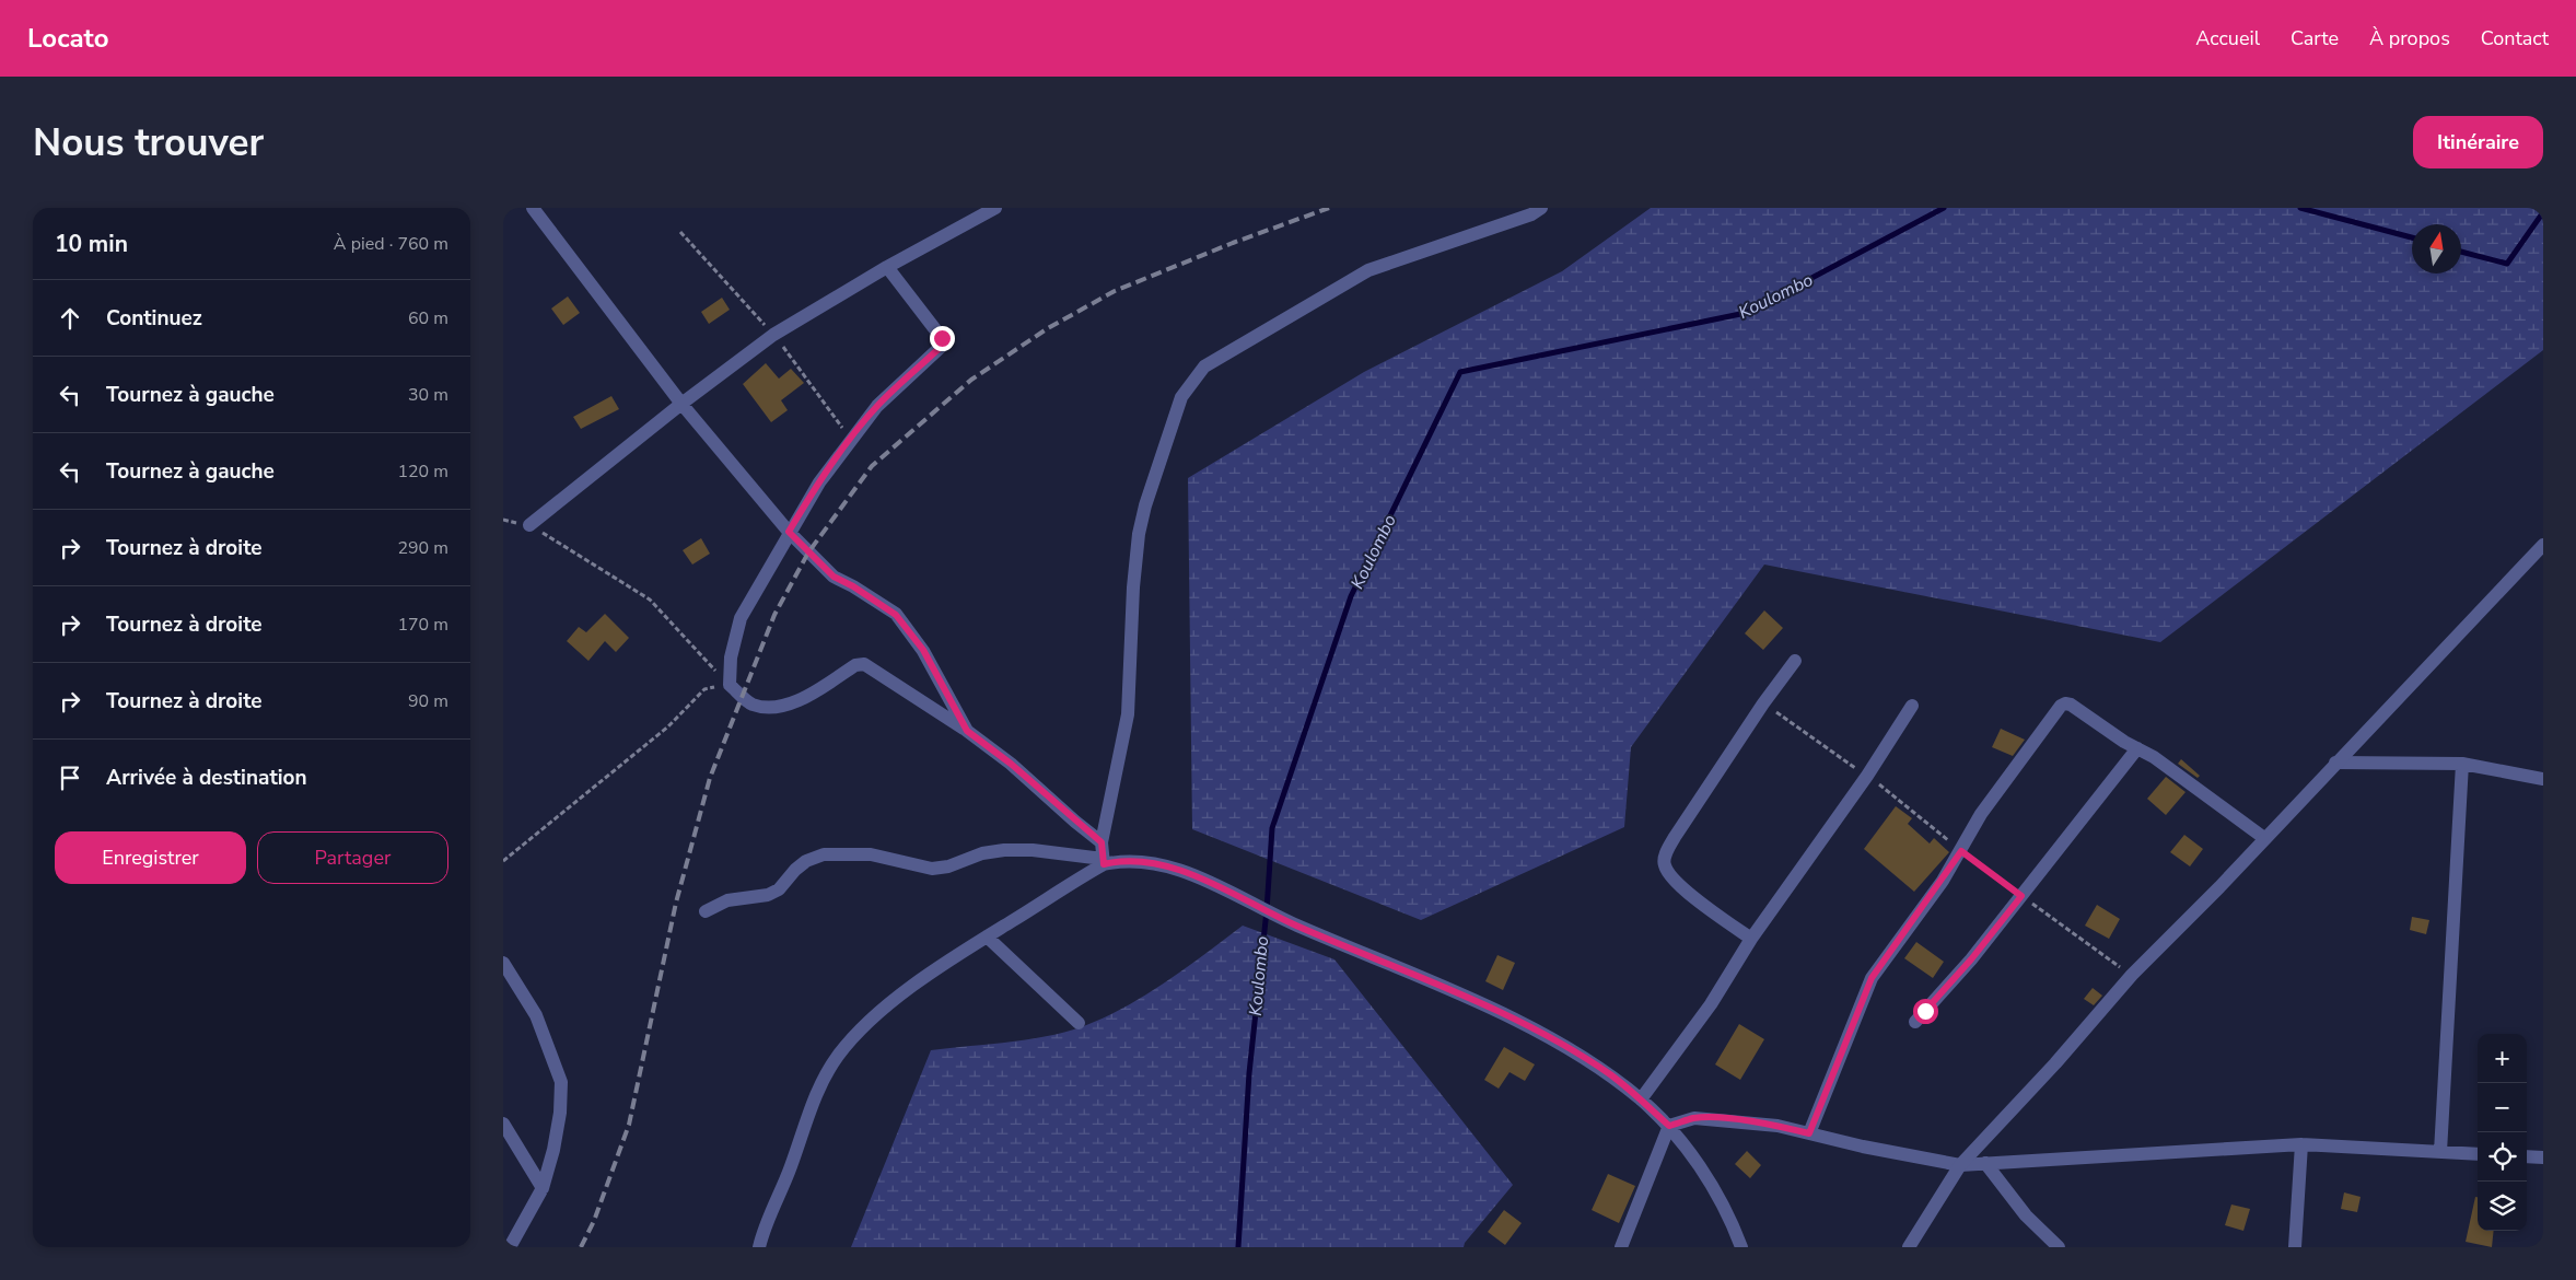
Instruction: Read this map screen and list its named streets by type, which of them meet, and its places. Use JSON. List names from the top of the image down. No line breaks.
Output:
{"water":["Koulombo"],"north":"top","page":{"header":"Locato","nav":["Accueil","Carte","À propos","Contact"],"buttons":["Itinéraire",["Enregistrer","Partager"]],"title":"Nous trouver","heading":["10 min","À pied · 760 m"],"list":[["Continuez","60 m"],["Tournez à gauche","30 m"],["Tournez à gauche","120 m"],["Tournez à droite","290 m"],["Tournez à droite","170 m"],["Tournez à droite","90 m"],"Arrivée à destination"],"map_buttons":["+","−"]}}
